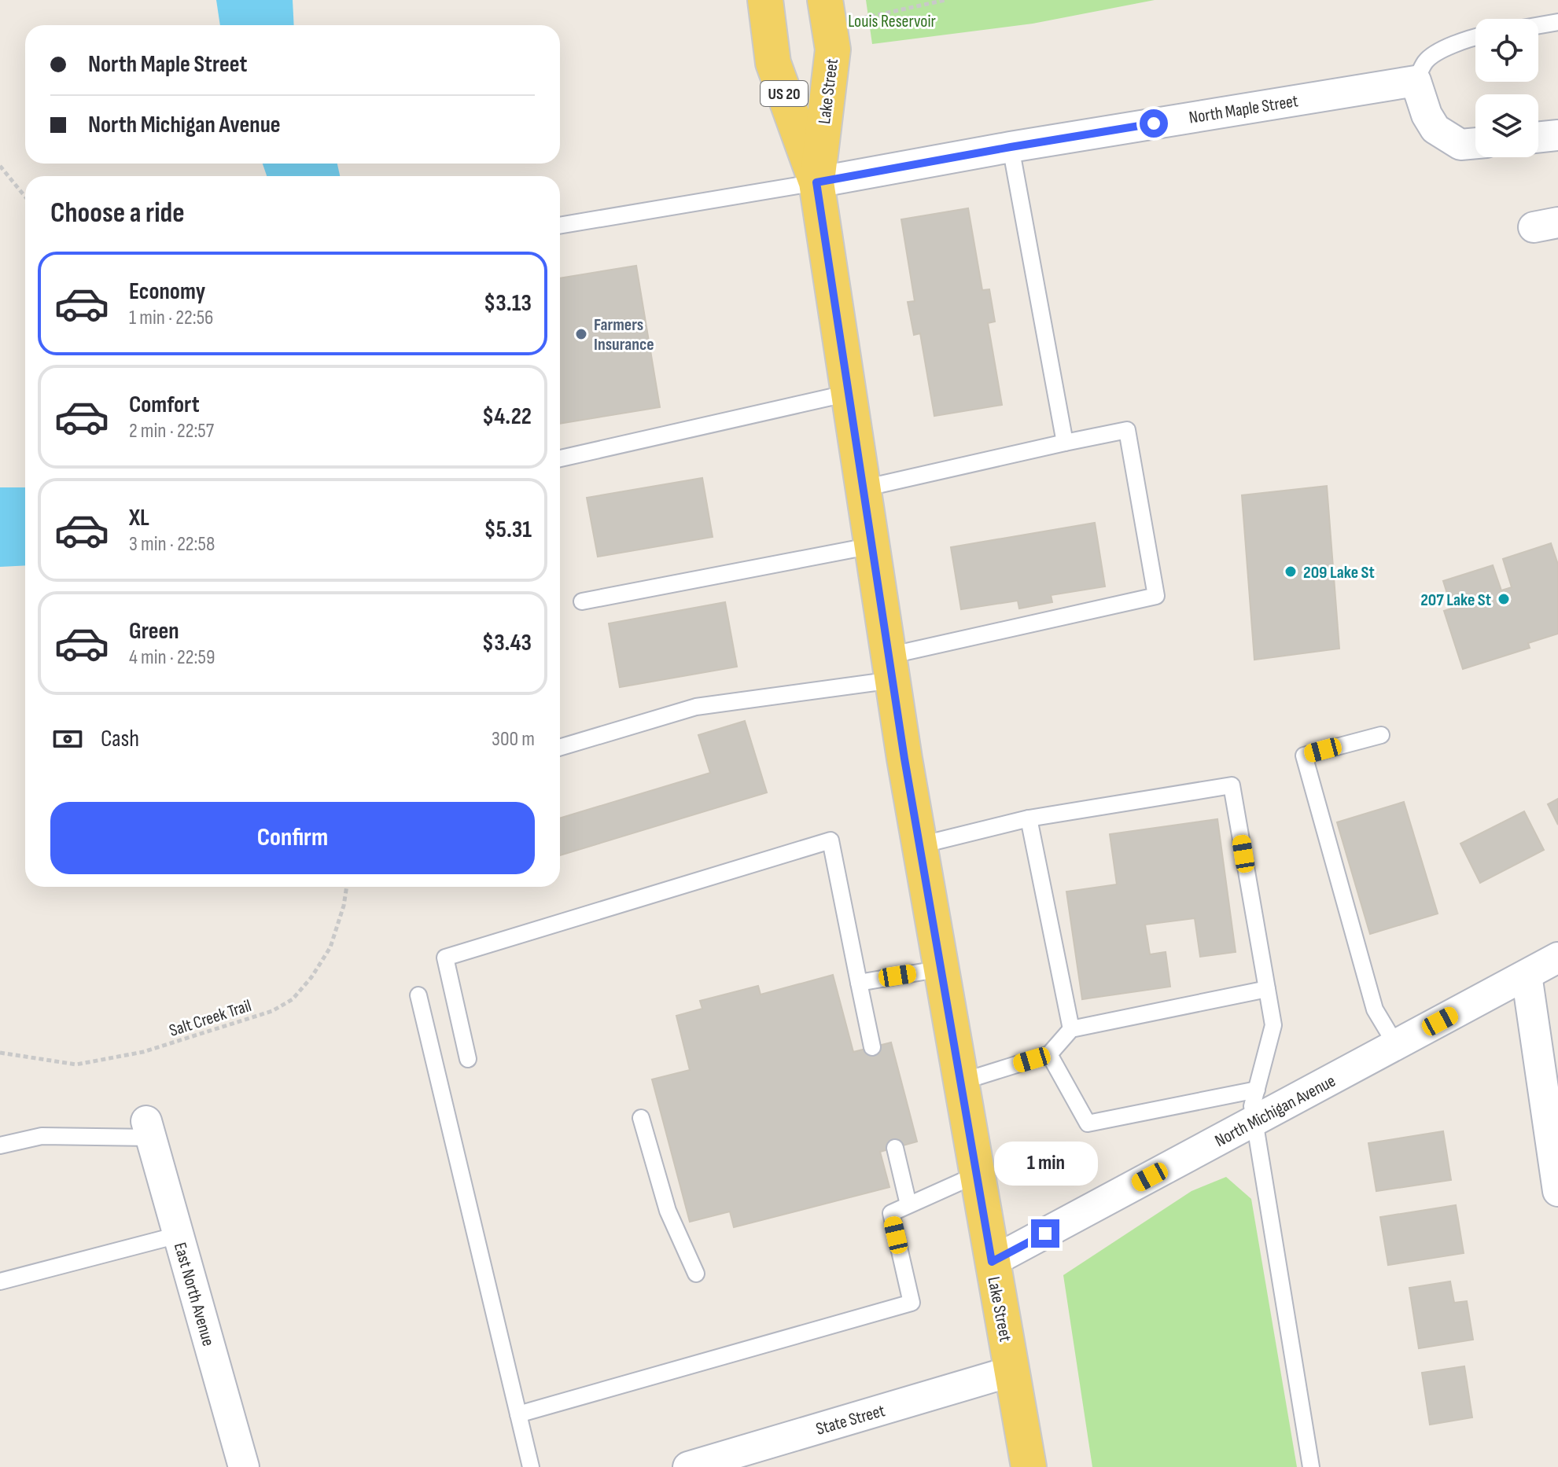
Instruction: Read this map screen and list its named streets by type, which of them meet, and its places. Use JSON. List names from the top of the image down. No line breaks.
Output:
{"streets":{"main road":["Lake Street","US 20"],"street":["North Maple Street","North Michigan Avenue","East North Avenue","State Street"],"path":["Salt Creek Trail"]},"crossings":[["Lake Street","North Maple Street"],["Lake Street","North Michigan Avenue"],["Lake Street","State Street"]],"parks":["Louis Reservoir"],"places":["Farmers Insurance","209 Lake St","207 Lake St"],"page":{"banner":["North Maple Street","North Michigan Avenue"],"heading":"Choose a ride","list":[{"name":"Economy","note":"1 min · 22:56","value":"$3.13"},{"name":"Comfort","note":"2 min · 22:57","value":"$4.22"},{"name":"XL","note":"3 min · 22:58","value":"$5.31"},{"name":"Green","note":"4 min · 22:59","value":"$3.43"}],"pay":["Cash","300 m"],"buttons":"Confirm","bubble":"1 min"}}
